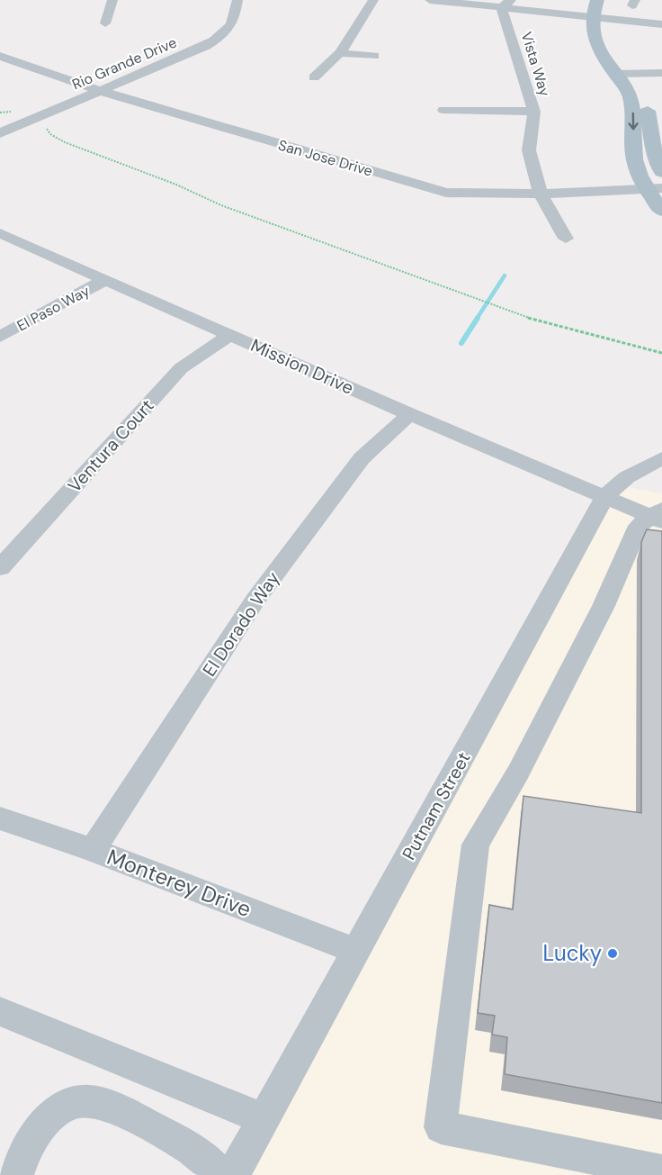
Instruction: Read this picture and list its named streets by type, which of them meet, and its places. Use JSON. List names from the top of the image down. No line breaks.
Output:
{"streets":{"street":["Rio Grande Drive","Vista Way","San Jose Drive","El Paso Way","Mission Drive","Ventura Court","El Dorado Way","Putnam Street","Monterey Drive"]},"crossings":[["Rio Grande Drive","San Jose Drive"],["Vista Way","San Jose Drive"],["El Paso Way","Mission Drive"],["Mission Drive","Ventura Court"],["Mission Drive","El Dorado Way"],["Mission Drive","Putnam Street"],["El Dorado Way","Monterey Drive"],["Putnam Street","Monterey Drive"]],"places":["Lucky"]}
